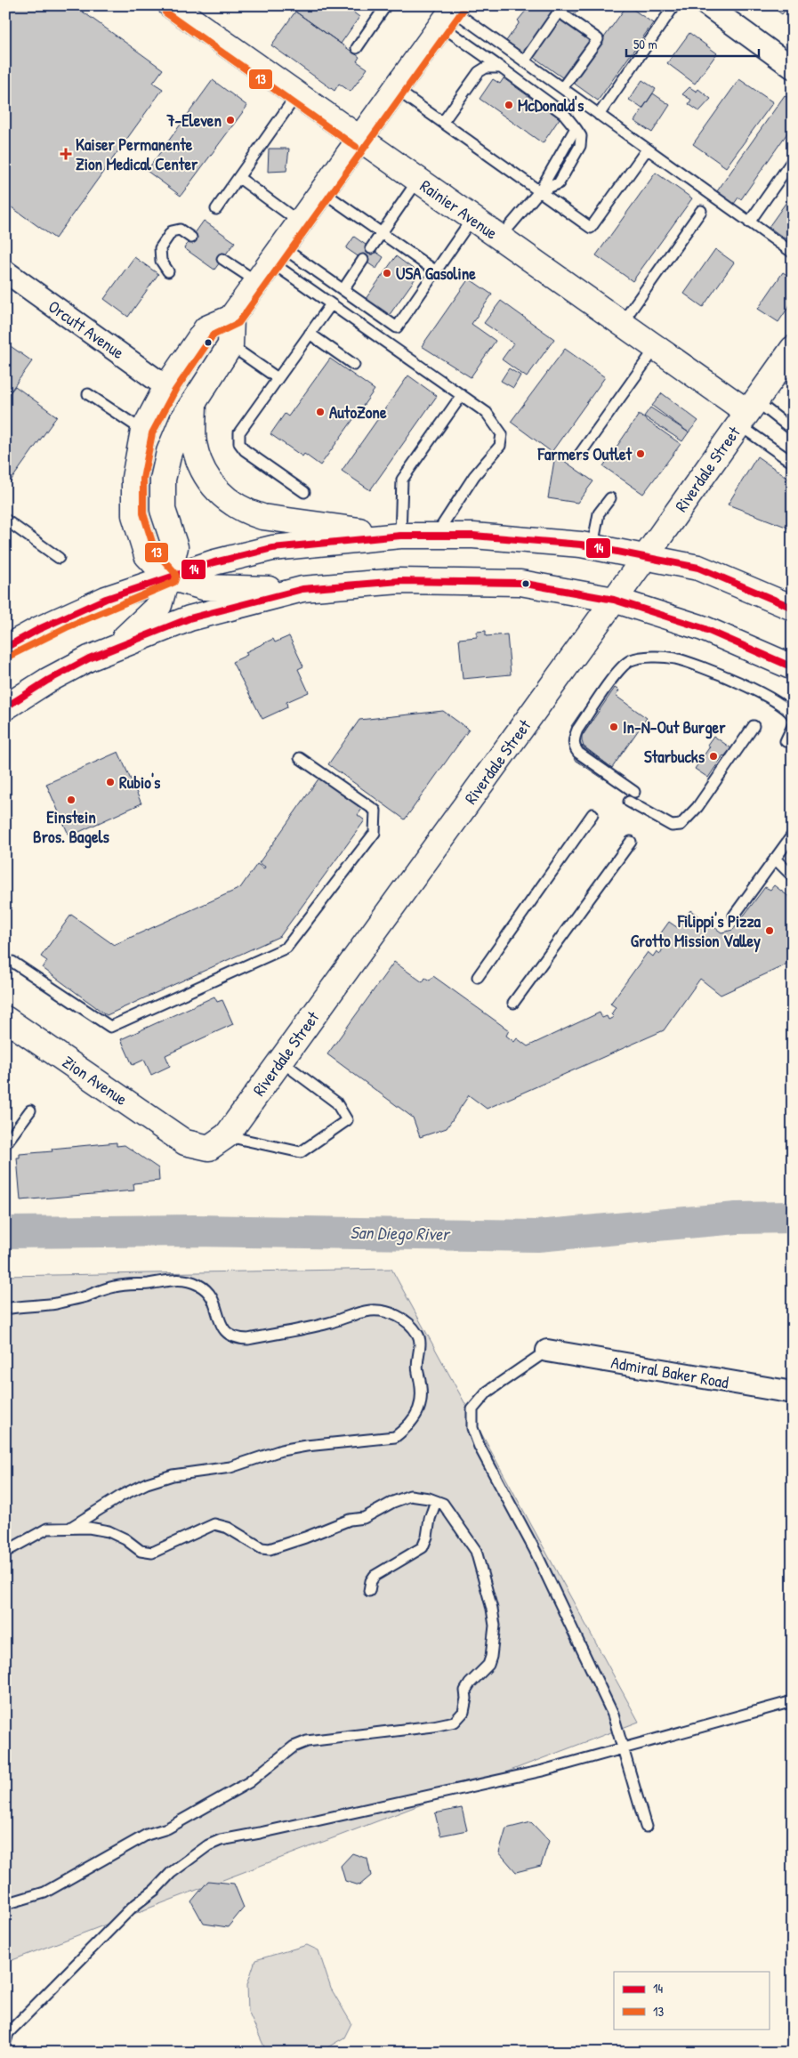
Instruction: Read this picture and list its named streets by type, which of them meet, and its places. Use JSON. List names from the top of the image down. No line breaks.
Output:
{"streets":{"main road":["Rainier Avenue","Riverdale Street","Zion Avenue"],"street":["Orcutt Avenue","Admiral Baker Road"]},"crossings":[["Rainier Avenue","Riverdale Street"],["Riverdale Street","Zion Avenue"]],"water":["San Diego River"],"places":{"other":["McDonald's","7-Eleven","USA Gasoline","AutoZone","Farmers Outlet","In-N-Out Burger","Starbucks","Rubio's","Einstein Bros. Bagels","Filippi's Pizza Grotto Mission Valley"],"health":["Kaiser Permanente Zion Medical Center"]},"lines":["transit line 13","transit line 14"],"legend":["14","13"],"scale_bar":"50 m"}
